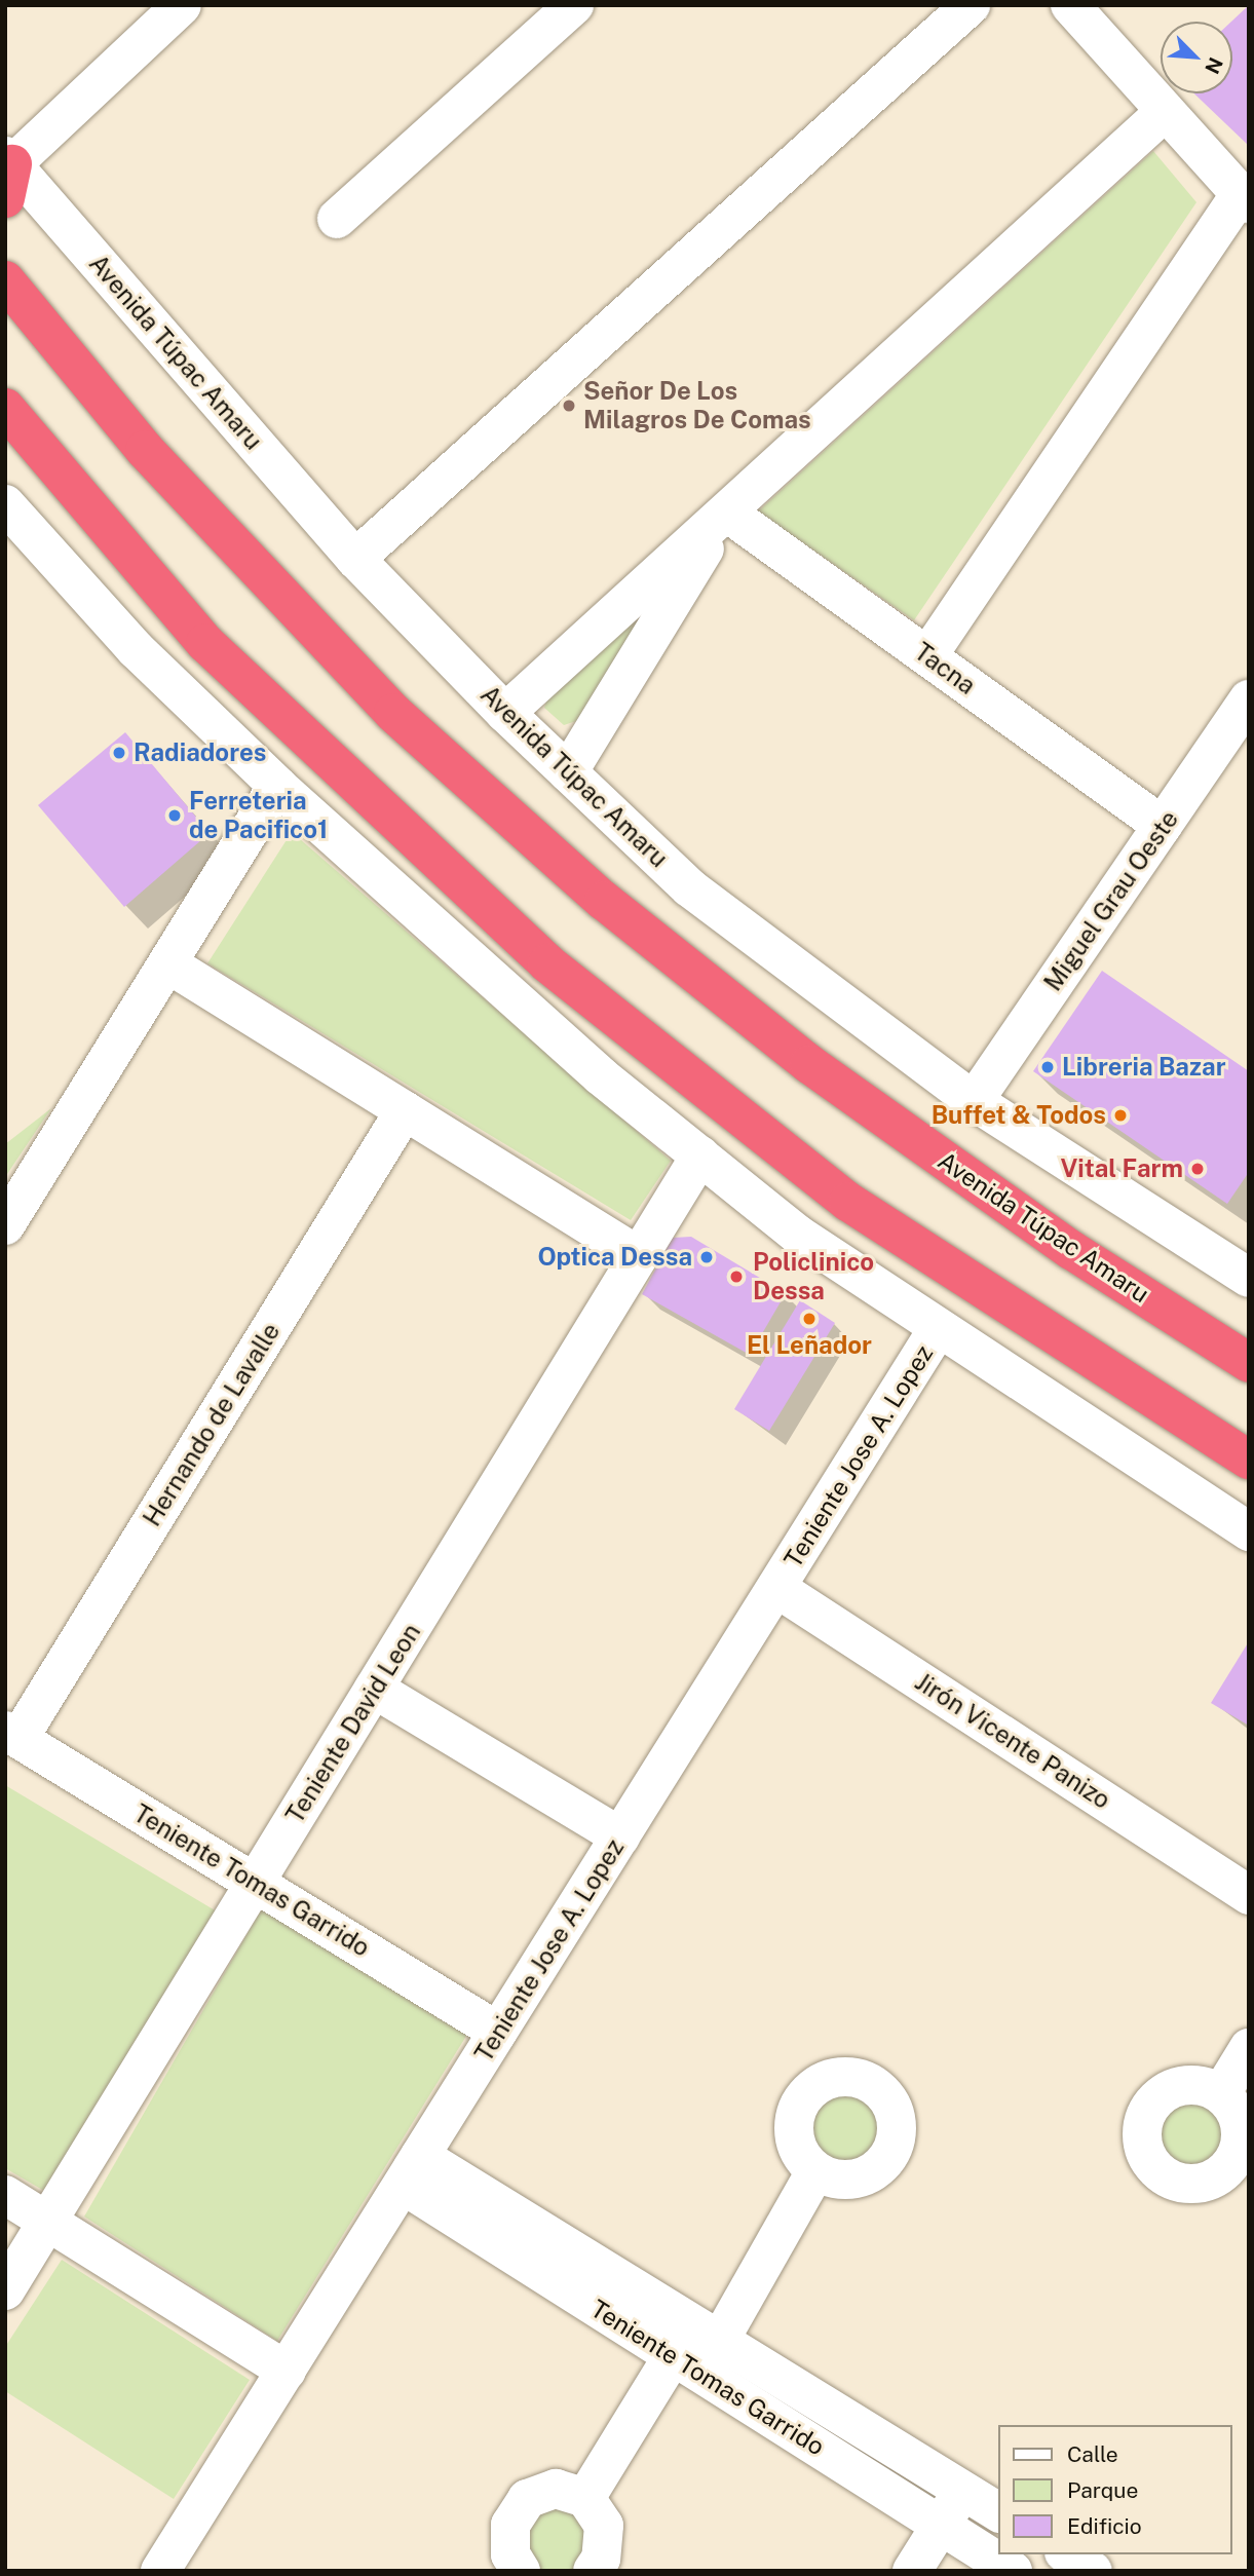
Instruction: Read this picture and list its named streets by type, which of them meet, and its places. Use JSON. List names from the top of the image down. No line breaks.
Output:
{"streets":{"highway":["Avenida Túpac Amaru"],"street":["Tacna","Miguel Grau Oeste","Hernando de Lavalle","Teniente Jose A. Lopez","Teniente David Leon","Jirón Vicente Panizo","Teniente Tomas Garrido"]},"crossings":[["Avenida Túpac Amaru","Miguel Grau Oeste"],["Tacna","Miguel Grau Oeste"],["Hernando de Lavalle","Teniente Tomas Garrido"],["Teniente Jose A. Lopez","Jirón Vicente Panizo"],["Teniente Jose A. Lopez","Teniente Tomas Garrido"],["Teniente David Leon","Teniente Tomas Garrido"]],"places":["Señor De Los Milagros De Comas","Radiadores","Ferreteria de Pacifico1","Libreria Bazar","Buffet & Todos","Vital Farm","Optica Dessa","Policlinico Dessa","El Leñador"],"legend":["Calle","Parque","Edificio"],"north":"bottom right"}
